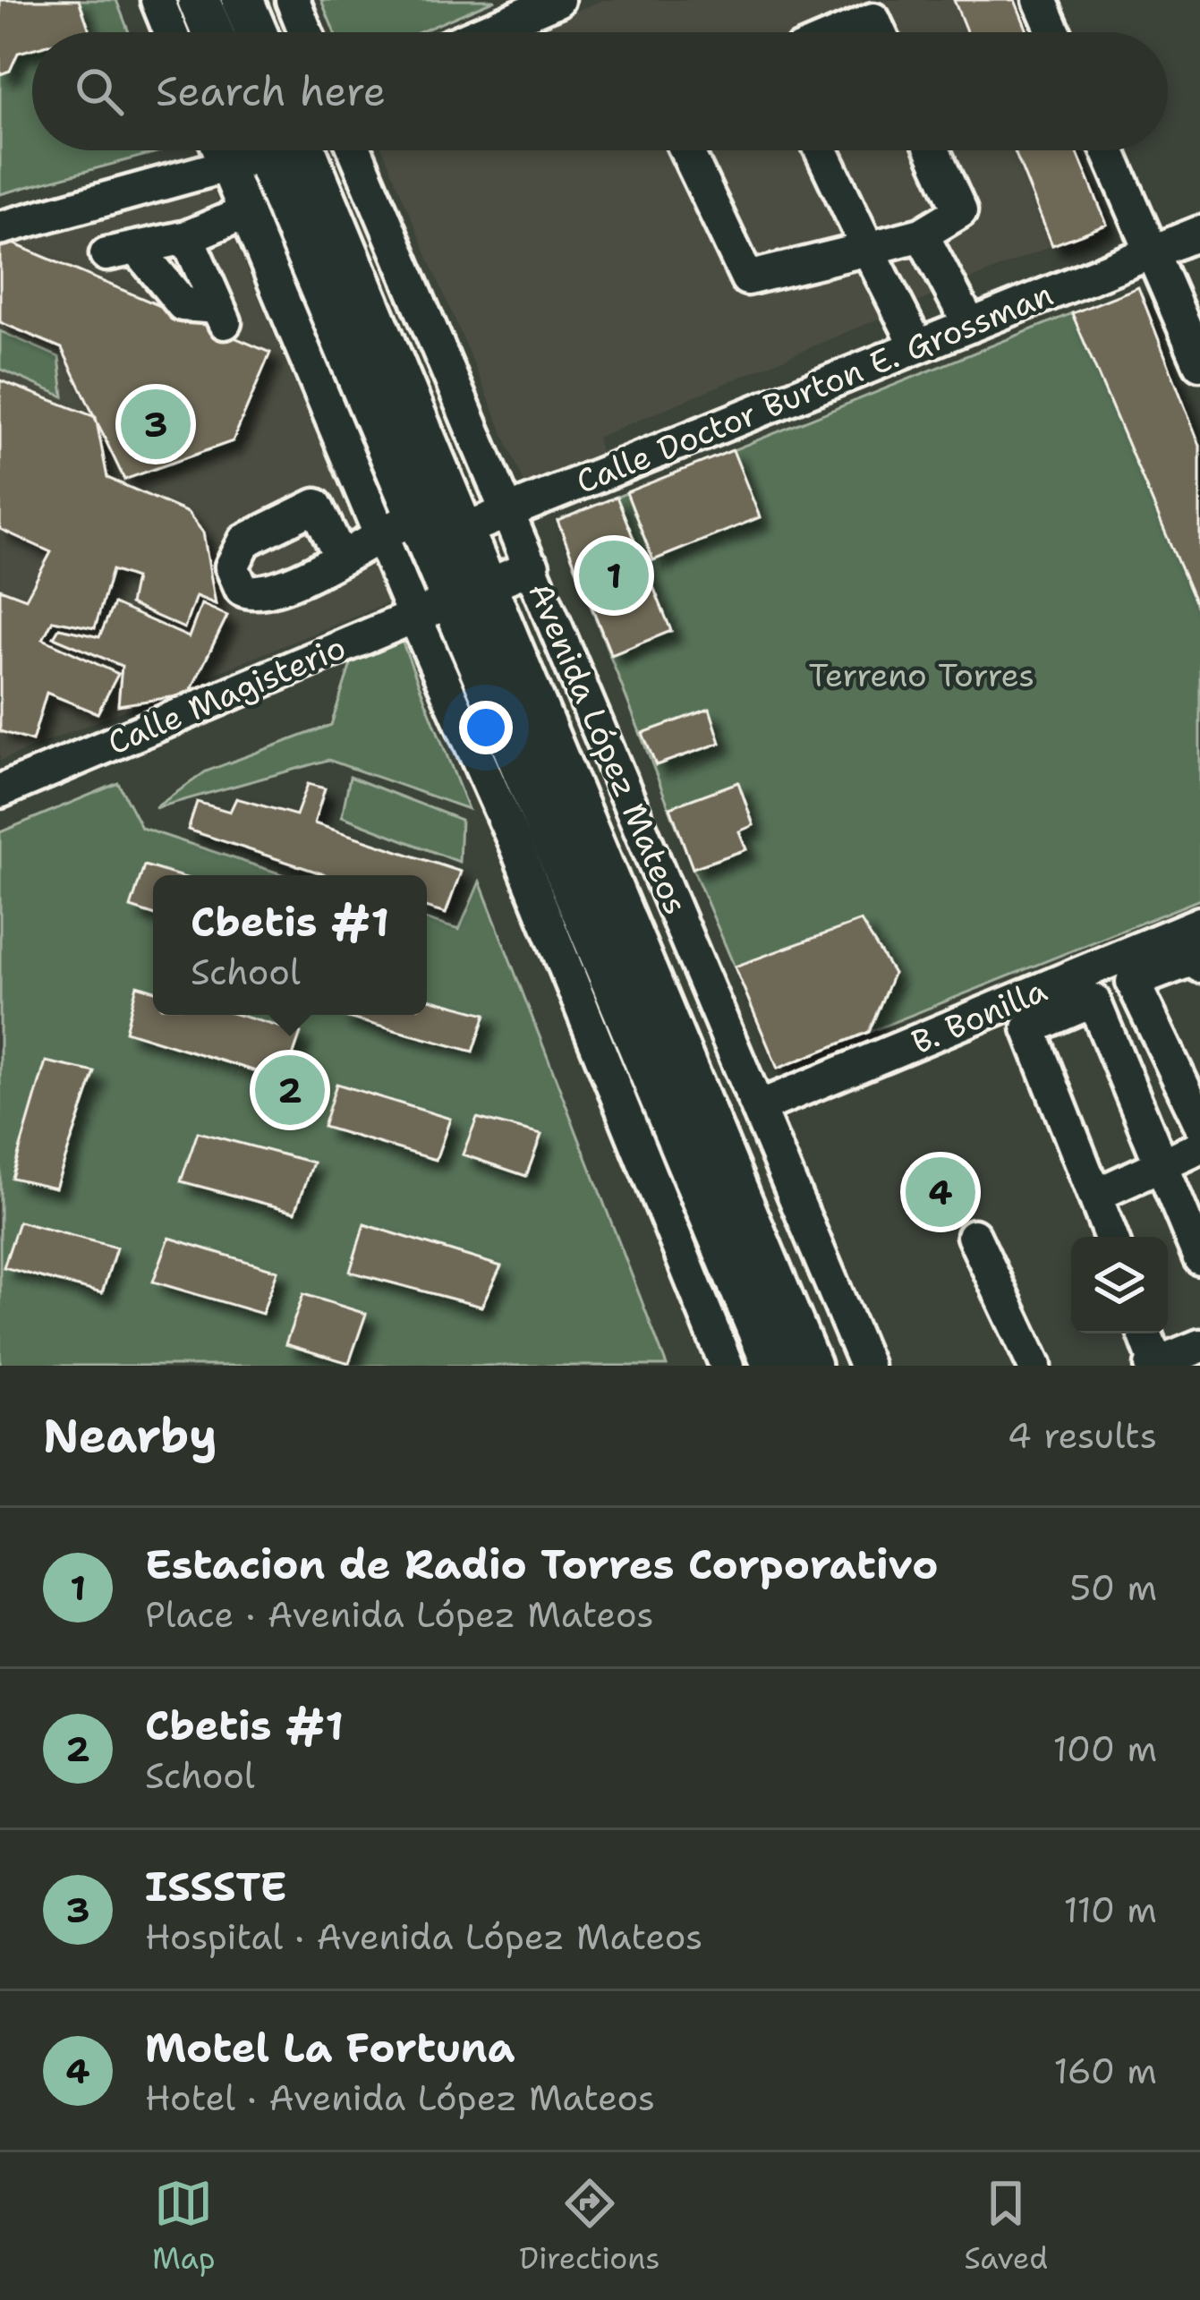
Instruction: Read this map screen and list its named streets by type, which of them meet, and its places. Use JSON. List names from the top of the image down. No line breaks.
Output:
{"streets":{"main road":["Avenida López Mateos"],"street":["Calle Doctor Burton E. Grossman","Calle Magisterio","B. Bonilla"]},"crossings":[["Calle Doctor Burton E. Grossman","Avenida López Mateos"],["Calle Magisterio","Avenida López Mateos"],["Avenida López Mateos","B. Bonilla"]],"parks":["Terreno Torres"],"page":{"search":"Search here","pins":["3","1","2","4"],"popup":["Cbetis #1","School"],"heading":["Nearby","4 results"],"list":[{"mark":"1","name":"Estacion de Radio Torres Corporativo","note":"Place · Avenida López Mateos","value":"50 m"},{"mark":"2","name":"Cbetis #1","note":"School","value":"100 m"},{"mark":"3","name":"ISSSTE","note":"Hospital · Avenida López Mateos","value":"110 m"},{"mark":"4","name":"Motel La Fortuna","note":"Hotel · Avenida López Mateos","value":"160 m"}],"nav":["Map","Directions","Saved"]}}
